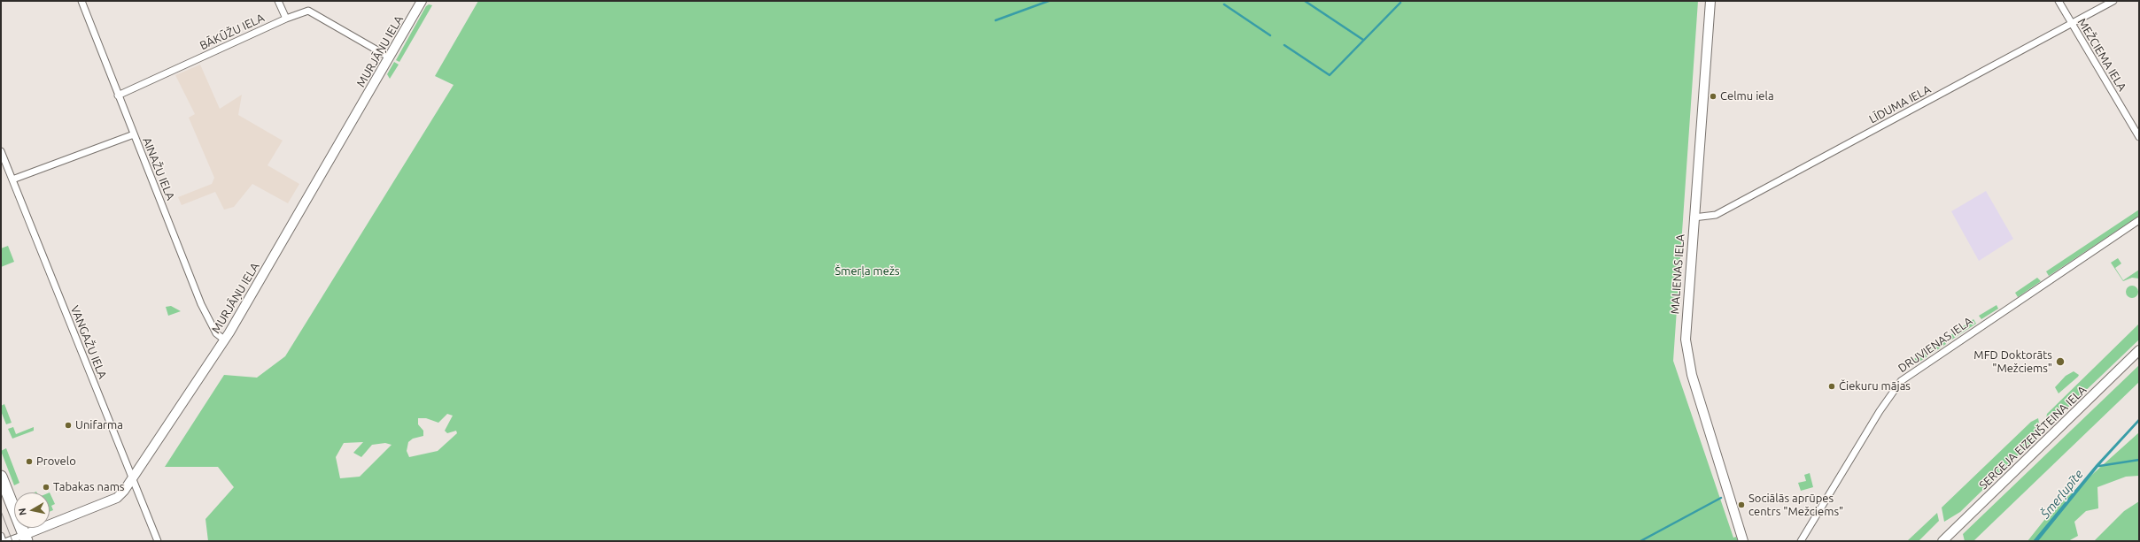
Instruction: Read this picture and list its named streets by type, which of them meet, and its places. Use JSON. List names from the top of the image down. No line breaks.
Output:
{"streets":{"street":["BĀKŪŽU IELA","MURJĀŅU IELA","MEŽCIEMA IELA","LĪDUMA IELA","AINAŽU IELA","MALIENAS IELA","VANGAŽU IELA","DRUVIENAS IELA","SERGEJA EIZENŠTEINA IELA"]},"crossings":[["BĀKŪŽU IELA","MURJĀŅU IELA"],["BĀKŪŽU IELA","AINAŽU IELA"],["MURJĀŅU IELA","AINAŽU IELA"],["MURJĀŅU IELA","VANGAŽU IELA"],["MEŽCIEMA IELA","LĪDUMA IELA"],["LĪDUMA IELA","MALIENAS IELA"]],"water":["Šmerļupīte"],"parks":["Šmerļa mežs"],"places":["Celmu iela","MFD Doktorāts \"Mežciems\"","Čiekuru mājas","Unifarma","Provelo","Tabakas nams","Sociālās aprūpes centrs \"Mežciems\""],"north":"left"}
